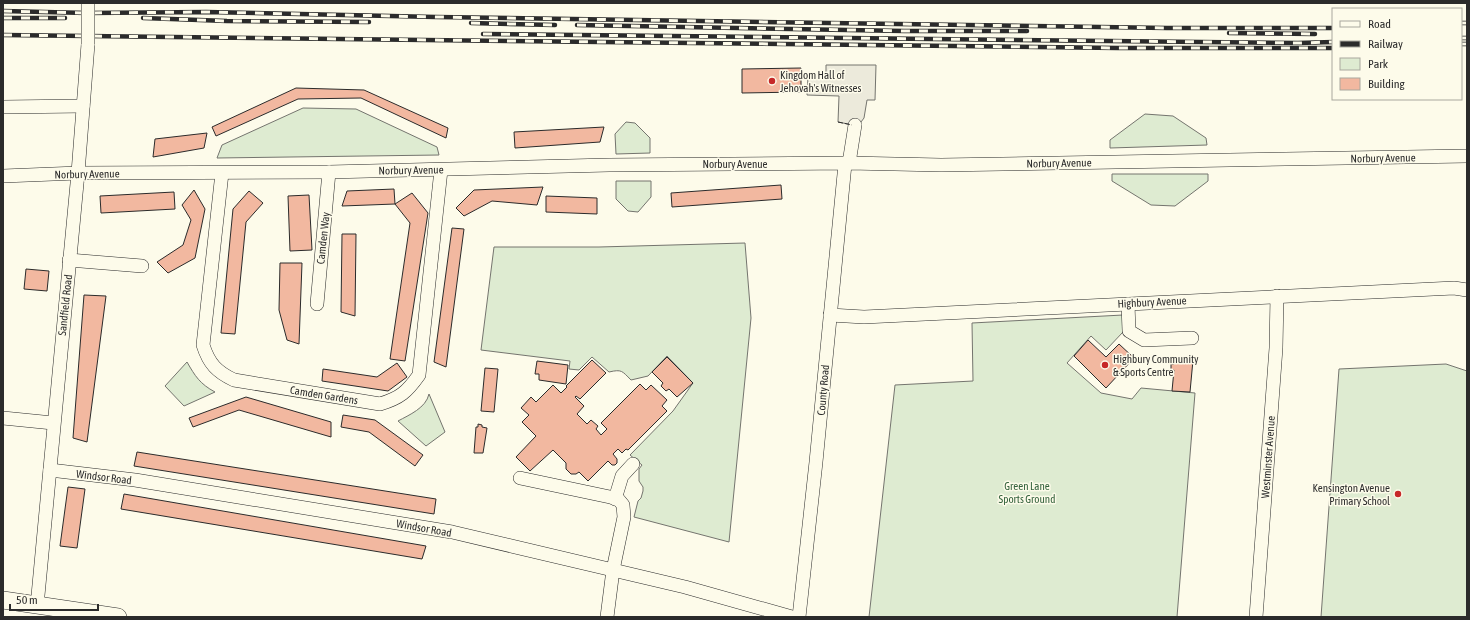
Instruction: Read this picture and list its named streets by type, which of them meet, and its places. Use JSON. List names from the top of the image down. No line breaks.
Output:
{"streets":{"street":["Norbury Avenue","Camden Way","Highbury Avenue","Sandfield Road","County Road","Camden Gardens","Westminster Avenue","Windsor Road"]},"crossings":[["Norbury Avenue","Camden Way"],["Norbury Avenue","Sandfield Road"],["Norbury Avenue","County Road"],["Norbury Avenue","Camden Gardens"],["Highbury Avenue","County Road"],["Highbury Avenue","Westminster Avenue"],["Sandfield Road","Windsor Road"]],"parks":["Green Lane Sports Ground"],"places":["Kingdom Hall of Jehovah's Witnesses","Highbury Community & Sports Centre","Kensington Avenue Primary School"],"legend":["Road","Railway","Park","Building"],"scale_bar":"50 m"}
